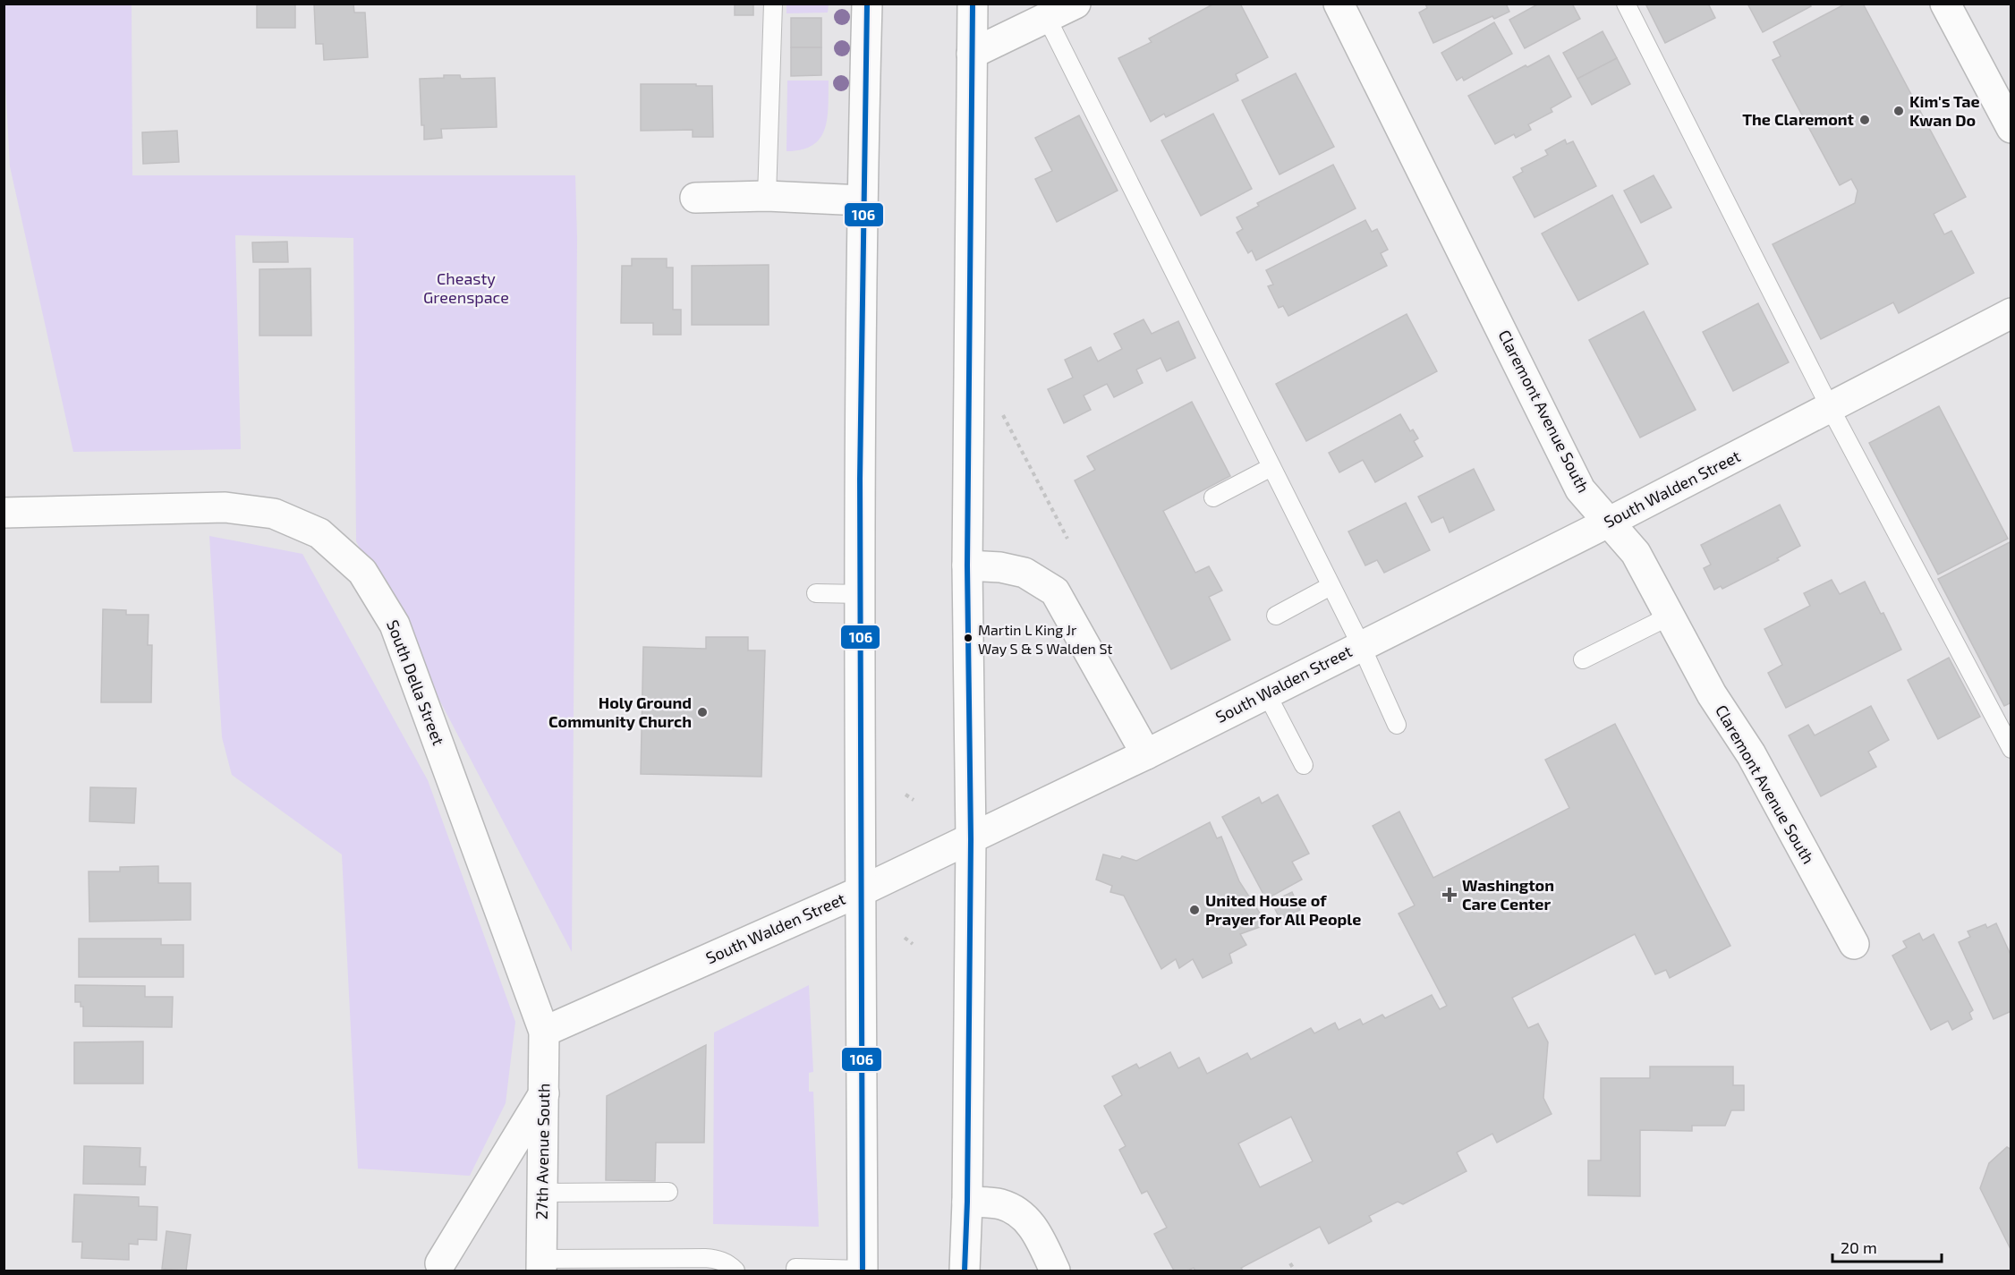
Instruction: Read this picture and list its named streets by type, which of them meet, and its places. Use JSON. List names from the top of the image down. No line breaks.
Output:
{"streets":{"street":["Claremont Avenue South","South Walden Street","South Della Street","27th Avenue South"]},"crossings":[["Claremont Avenue South","South Walden Street"],["South Walden Street","South Della Street"],["South Walden Street","27th Avenue South"],["South Della Street","27th Avenue South"]],"parks":["Cheasty Greenspace"],"places":{"other":["Kim's Tae Kwan Do","The Claremont","Martin L King Jr Way S & S Walden St","Holy Ground Community Church","United House of Prayer for All People"],"health":["Washington Care Center"]},"lines":["transit line 106"],"scale_bar":"20 m"}
